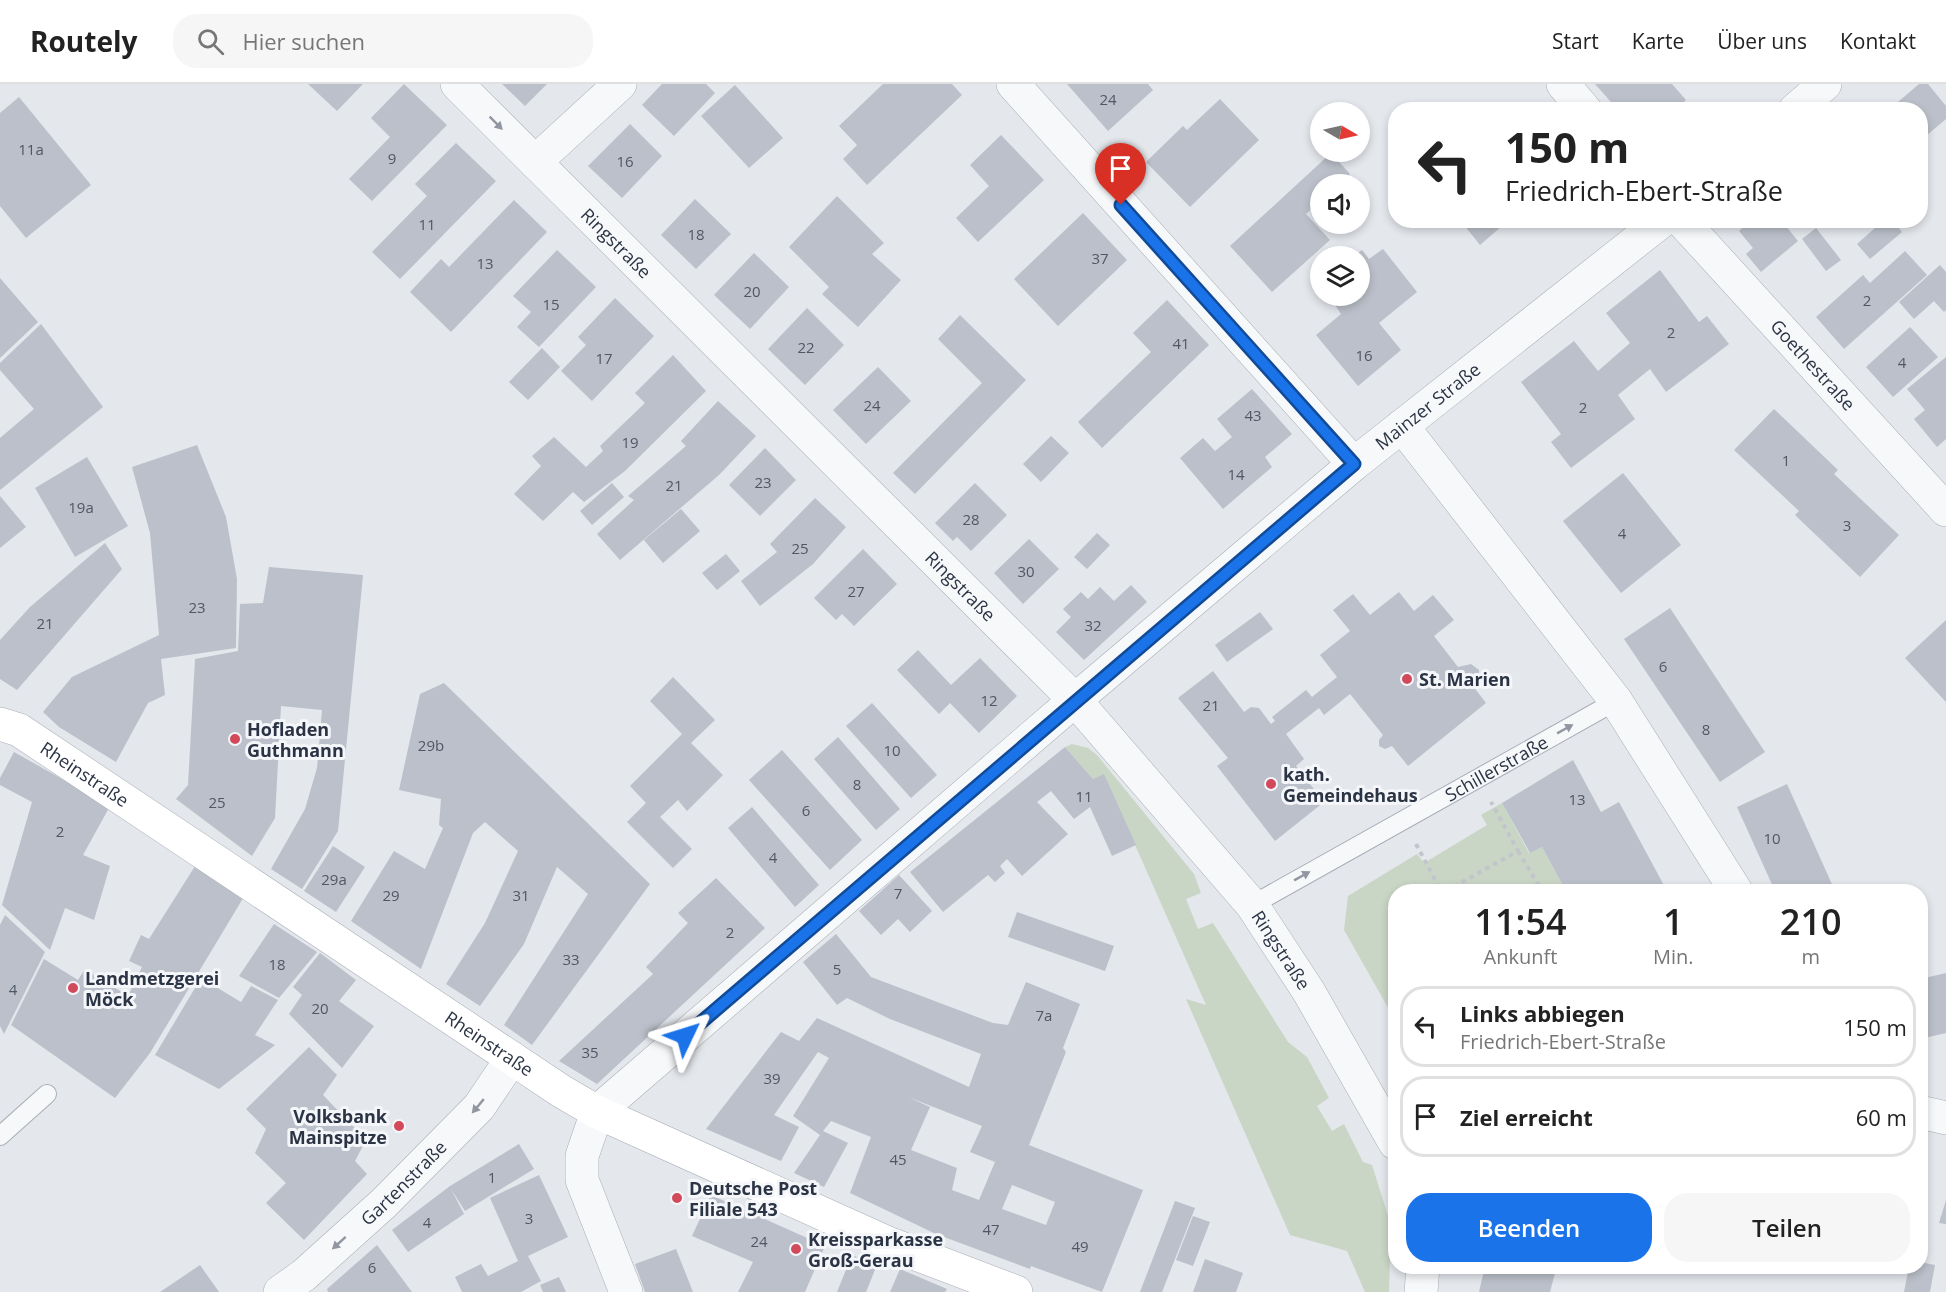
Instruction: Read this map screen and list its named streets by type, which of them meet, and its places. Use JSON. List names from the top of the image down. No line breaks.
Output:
{"streets":{"main road":["Rheinstraße"],"street":["Ringstraße","Goethestraße","Mainzer Straße","Gartenstraße"],"lane":["Schillerstraße"]},"crossings":[["Ringstraße","Mainzer Straße"],["Ringstraße","Schillerstraße"],["Mainzer Straße","Rheinstraße"],["Rheinstraße","Gartenstraße"]],"one_way":["Schillerstraße","Gartenstraße"],"places":["St. Marien","Hofladen Guthmann","kath. Gemeindehaus","Landmetzgerei Möck","Volksbank Mainspitze","Deutsche Post Filiale 543","Kreissparkasse Groß-Gerau"],"house_numbers":["24","11a","9","16","11","18","37","13","20","2","15","2","41","22","16","17","4","24","2","43","19","1","14","23","21","19a","28","3","4","25","30","27","23","21","32","6","12","21","8","29b","10","8","11","13","25","6","2","10","4","29a","7","29","31","2","33","18","5","4","20","7a","35","39","45","1","3","4","47","24","49","6"],"north":"right","page":{"header":"Routely","search":"Hier suchen","nav":["Start","Karte","Über uns","Kontakt"],"turn":["150 m","Friedrich-Ebert-Straße"],"eta":["11:54","Ankunft","1","Min.","210","m"],"list":[{"name":"Links abbiegen","note":"Friedrich-Ebert-Straße","value":"150 m"},{"name":"Ziel erreicht","value":"60 m"}],"buttons":["Beenden","Teilen"]}}
